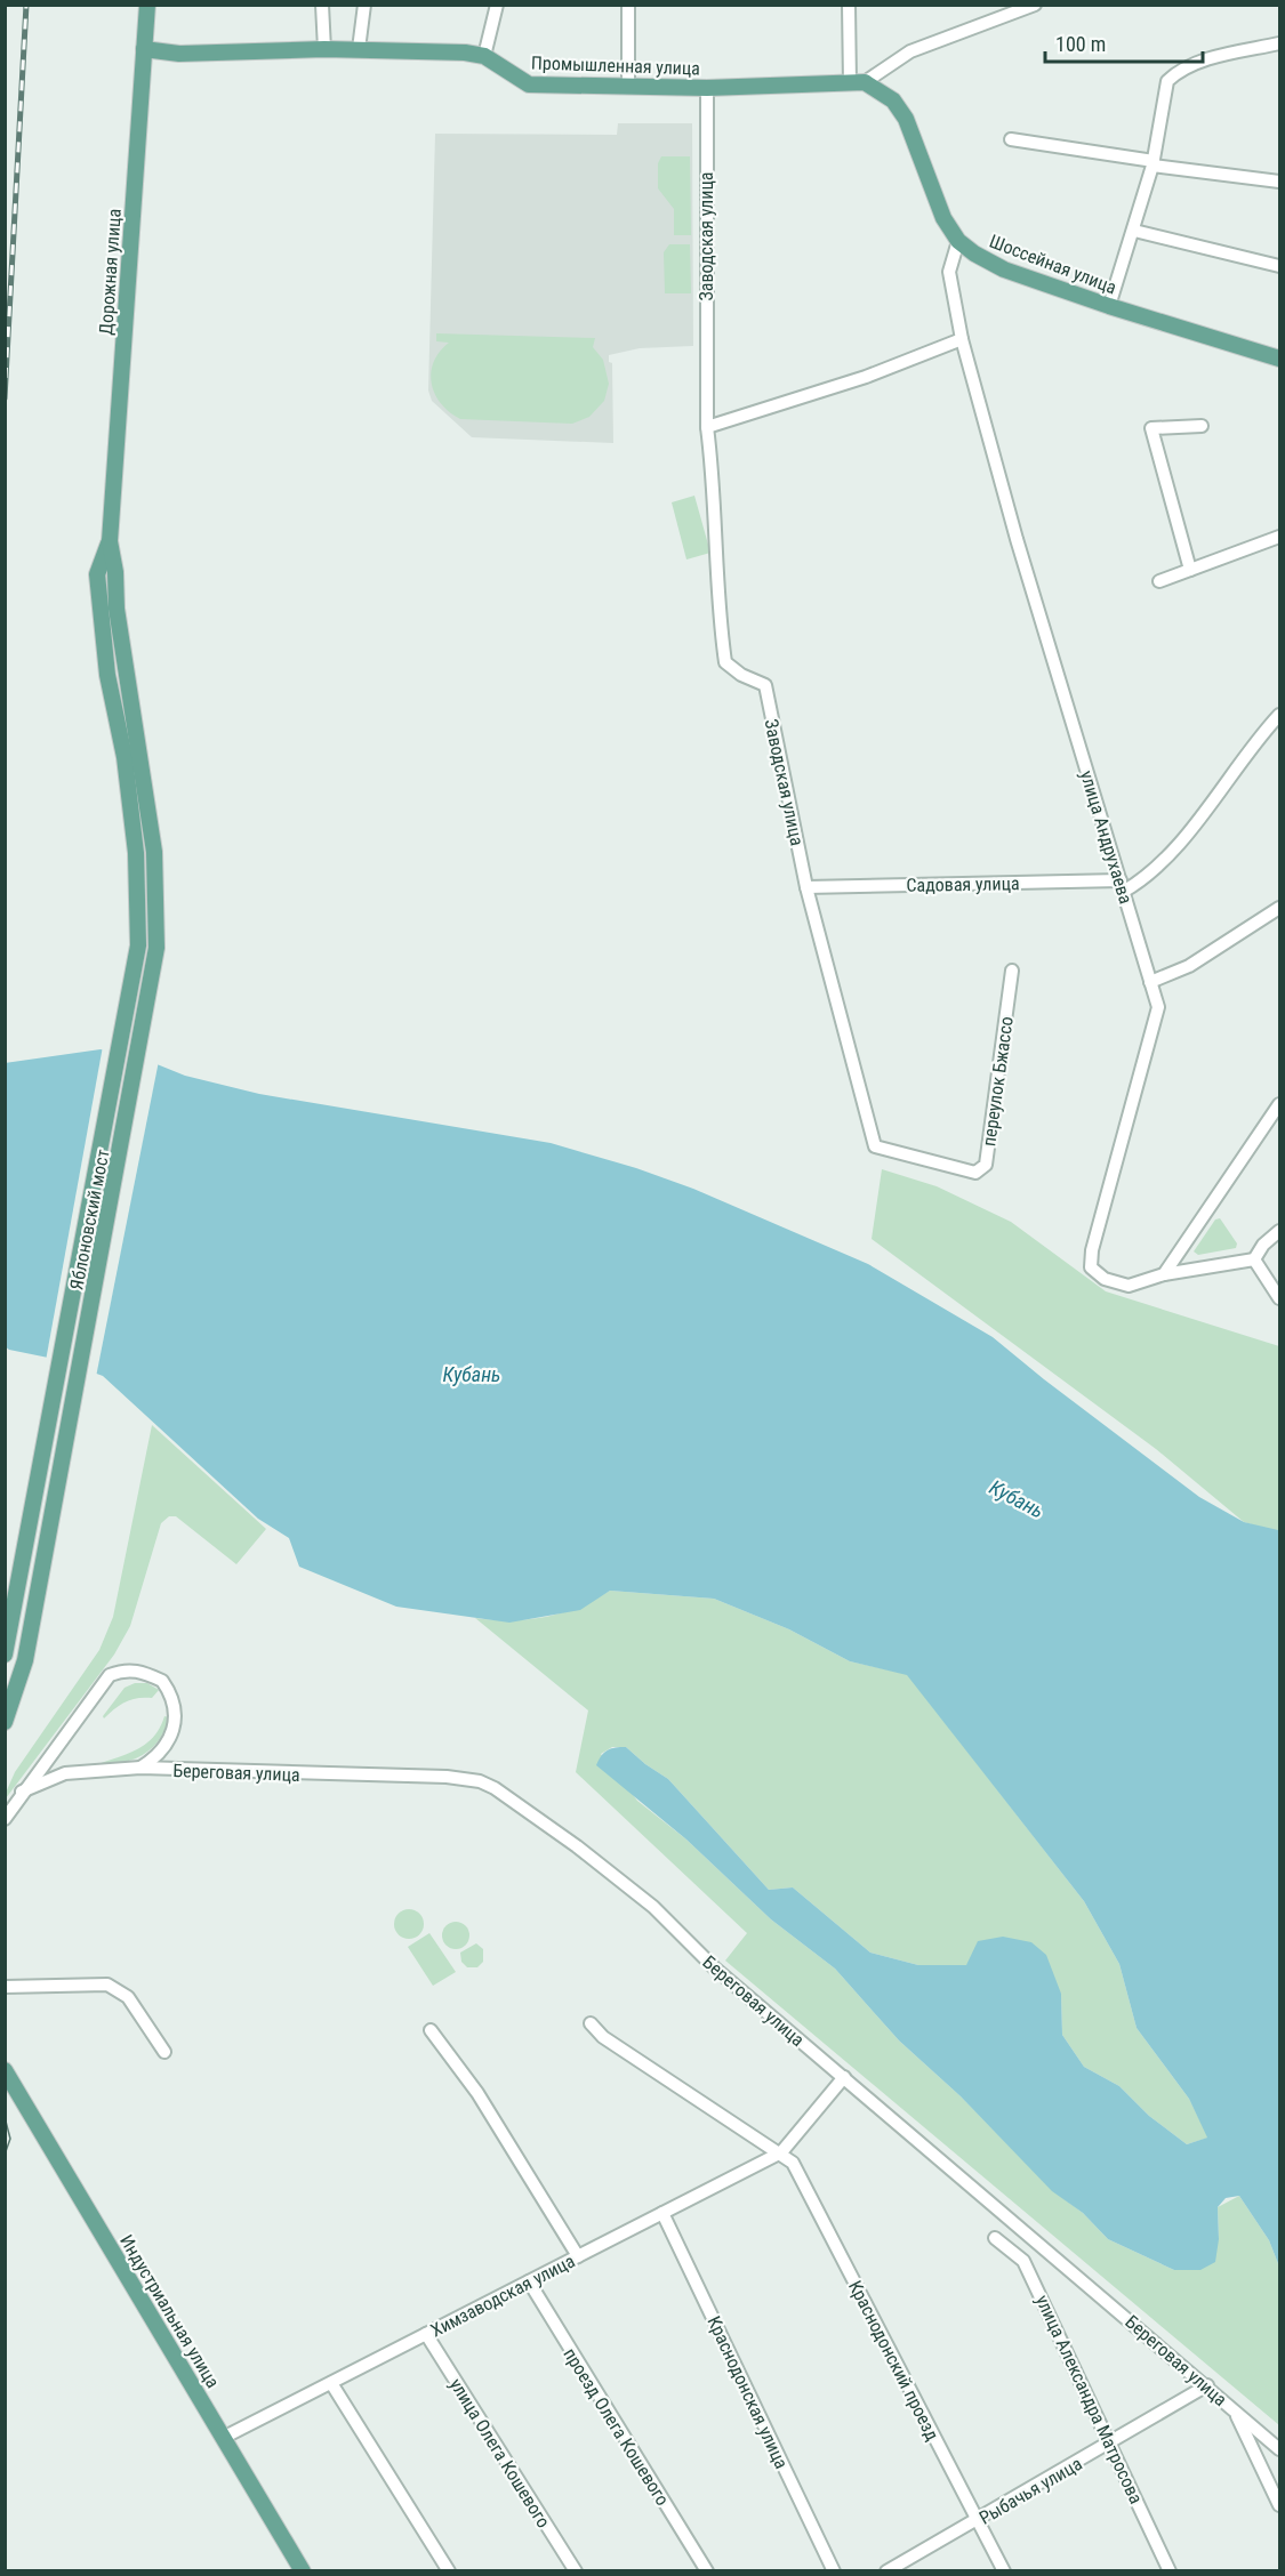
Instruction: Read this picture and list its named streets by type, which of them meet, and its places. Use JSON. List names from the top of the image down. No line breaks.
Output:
{"streets":{"main road":["Промышленная улица","Шоссейная улица","Дорожная улица","Яблоновский мост","Индустриальная улица"],"street":["Заводская улица","улица Андрухаева","Садовая улица","переулок Бжассо","Береговая улица","Химзаводская улица","Краснодонский проезд","Краснодонская улица","улица Александра Матросова","проезд Олега Кошевого","улица Олега Кошевого","Рыбачья улица"]},"crossings":[["Промышленная улица","Заводская улица"],["Промышленная улица","Шоссейная улица"],["Промышленная улица","Дорожная улица"],["Заводская улица","Садовая улица"],["Заводская улица","переулок Бжассо"],["Шоссейная улица","улица Андрухаева"],["Дорожная улица","Яблоновский мост"],["улица Андрухаева","Садовая улица"],["Береговая улица","Химзаводская улица"],["Береговая улица","Рыбачья улица"],["Химзаводская улица","Индустриальная улица"],["Химзаводская улица","Краснодонский проезд"],["Химзаводская улица","Краснодонская улица"],["Химзаводская улица","проезд Олега Кошевого"],["Химзаводская улица","улица Олега Кошевого"],["Краснодонский проезд","Рыбачья улица"],["улица Александра Матросова","Рыбачья улица"]],"water":["Кубань"],"scale_bar":"100 m"}
